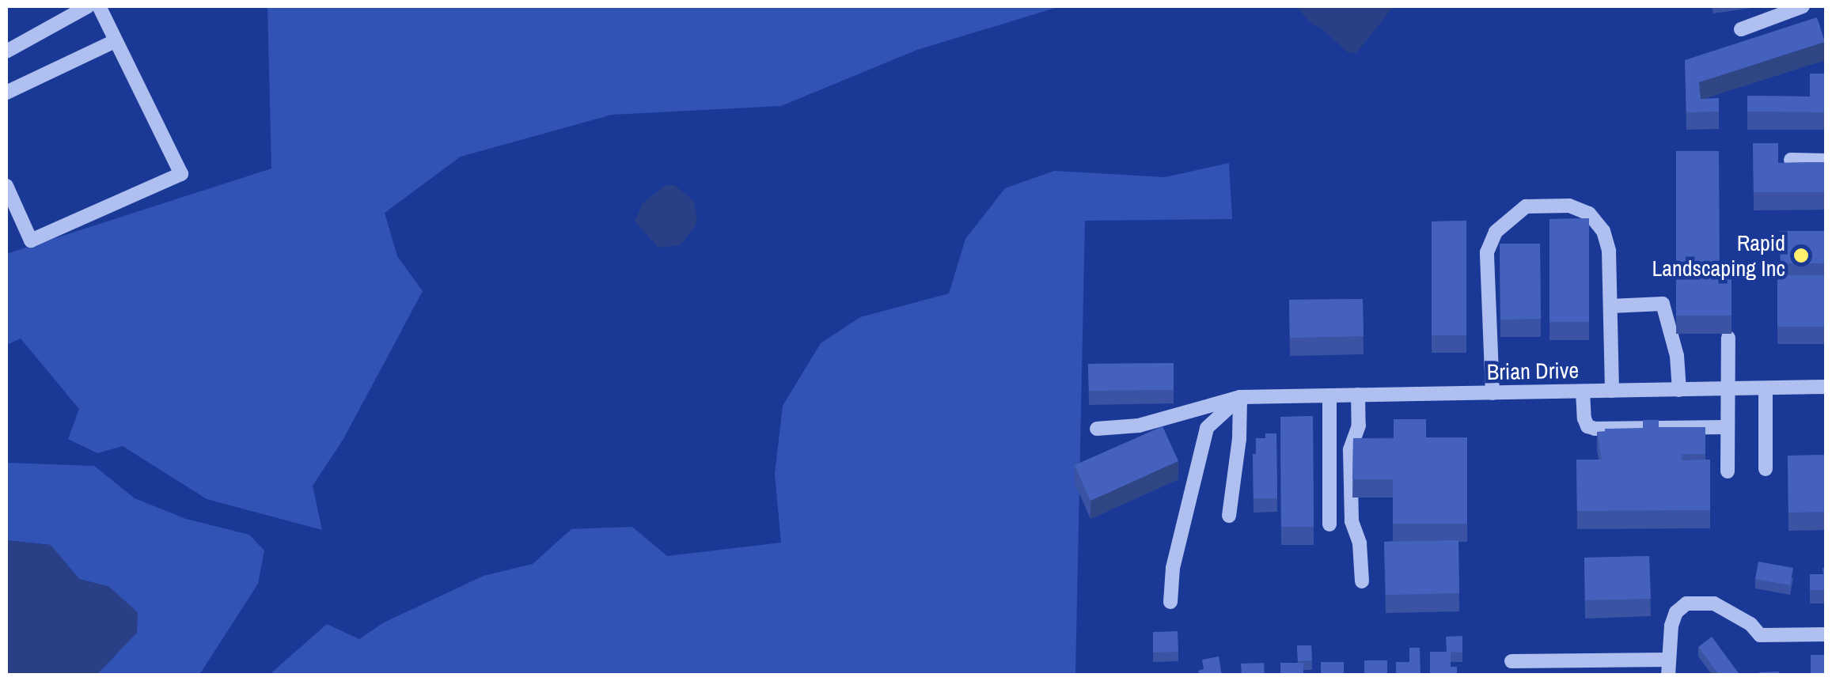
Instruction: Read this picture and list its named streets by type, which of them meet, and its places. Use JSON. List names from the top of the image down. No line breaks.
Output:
{"streets":{"street":["Brian Drive"]},"places":["Rapid Landscaping Inc"]}
